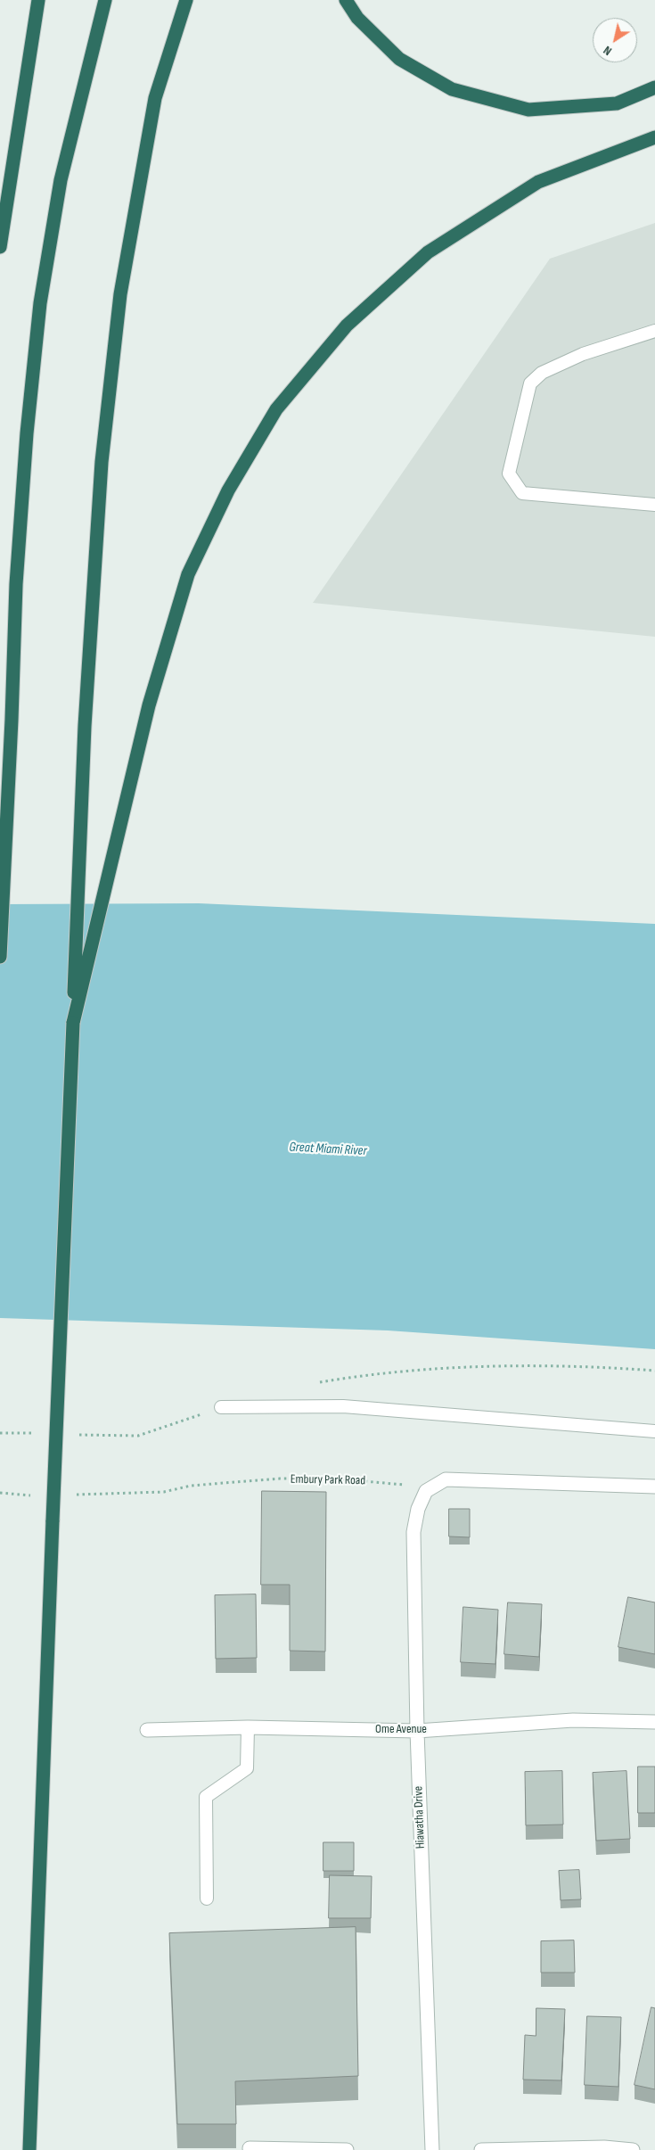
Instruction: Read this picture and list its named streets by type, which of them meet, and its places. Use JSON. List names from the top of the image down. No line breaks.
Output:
{"streets":{"street":["Ome Avenue","Hiawatha Drive"],"path":["Embury Park Road"]},"crossings":[["Embury Park Road","Hiawatha Drive"],["Ome Avenue","Hiawatha Drive"]],"water":["Great Miami River"],"north":"bottom left"}
